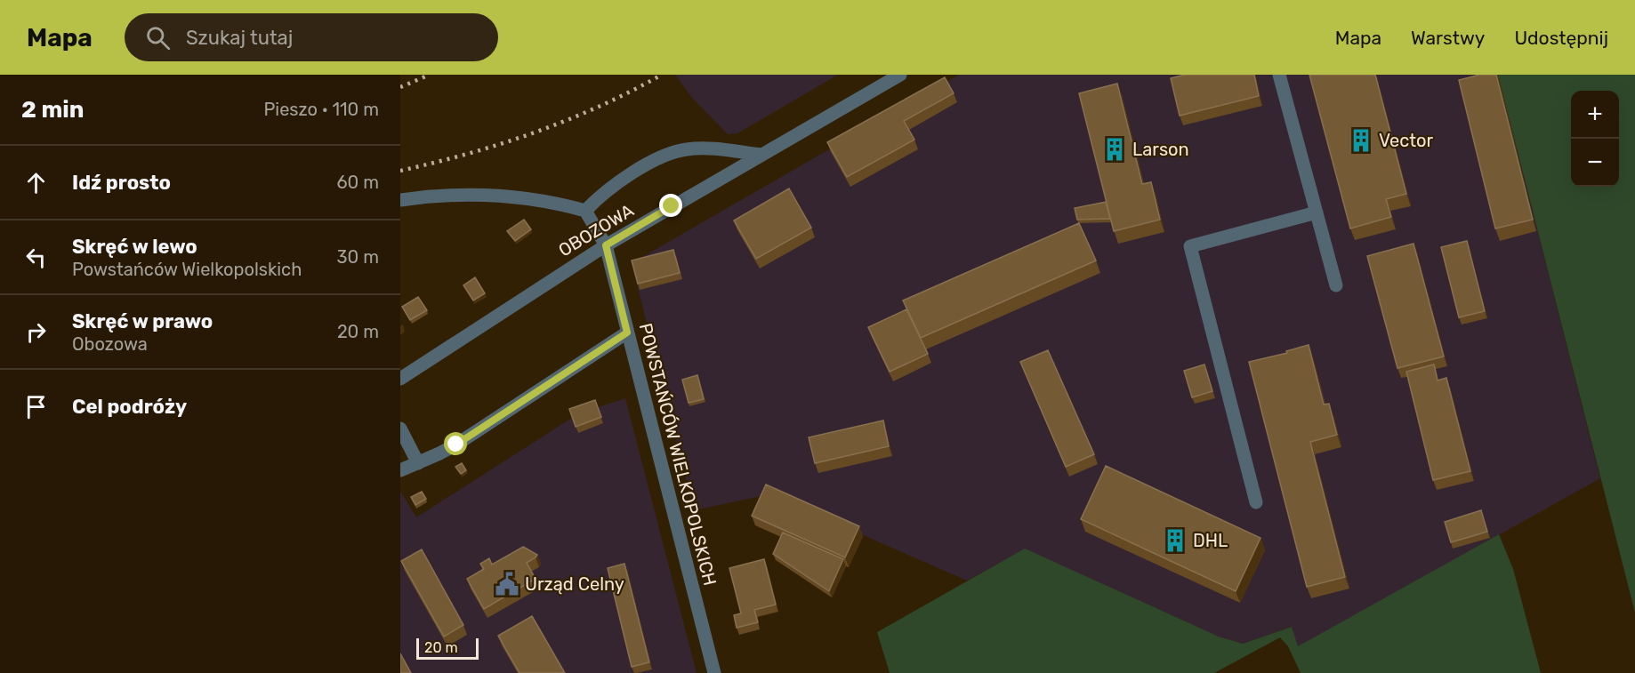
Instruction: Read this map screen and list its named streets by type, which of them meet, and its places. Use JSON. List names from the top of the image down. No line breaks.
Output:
{"streets":{"street":["OBOZOWA","POWSTAŃCÓW WIELKOPOLSKICH"]},"crossings":[["OBOZOWA","POWSTAŃCÓW WIELKOPOLSKICH"]],"places":{"building":["Vector","Larson","DHL"],"public building":["Urząd Celny"]},"scale_bar":"20 m","page":{"header":"Mapa","search":"Szukaj tutaj","nav":["Mapa","Warstwy","Udostępnij"],"heading":["2 min","Pieszo · 110 m"],"map_buttons":["+","−"],"list":[["Idź prosto","60 m"],["Skręć w lewo","Powstańców Wielkopolskich","30 m"],["Skręć w prawo","Obozowa","20 m"],"Cel podróży"],"scale":"20 m"}}
